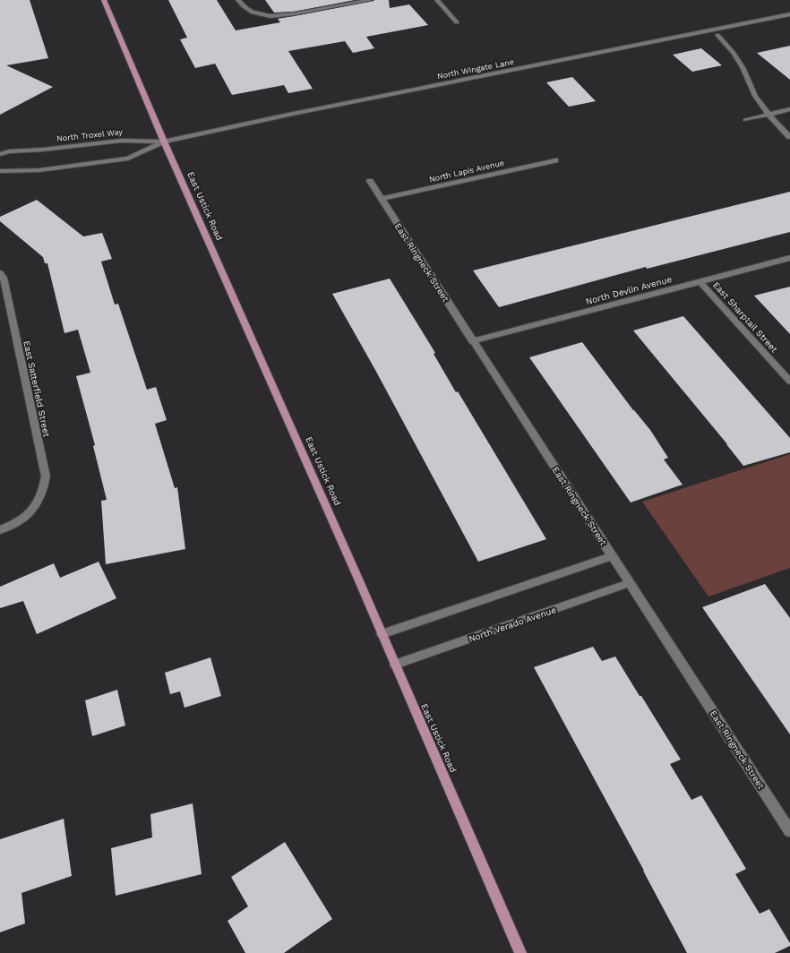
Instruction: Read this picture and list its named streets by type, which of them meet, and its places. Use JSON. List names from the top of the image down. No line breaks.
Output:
{"streets":{"main road":["East Ustick Road"],"street":["North Wingate Lane","North Troxel Way","North Lapis Avenue","East Ringneck Street","North Devlin Avenue","East Sharptail Street","East Satterfield Street","North Verado Avenue"]},"crossings":[["North Wingate Lane","North Troxel Way"],["North Wingate Lane","East Ustick Road"],["North Troxel Way","East Ustick Road"],["North Lapis Avenue","East Ringneck Street"],["East Ustick Road","North Verado Avenue"],["East Ringneck Street","North Devlin Avenue"],["East Ringneck Street","North Verado Avenue"],["North Devlin Avenue","East Sharptail Street"]]}
